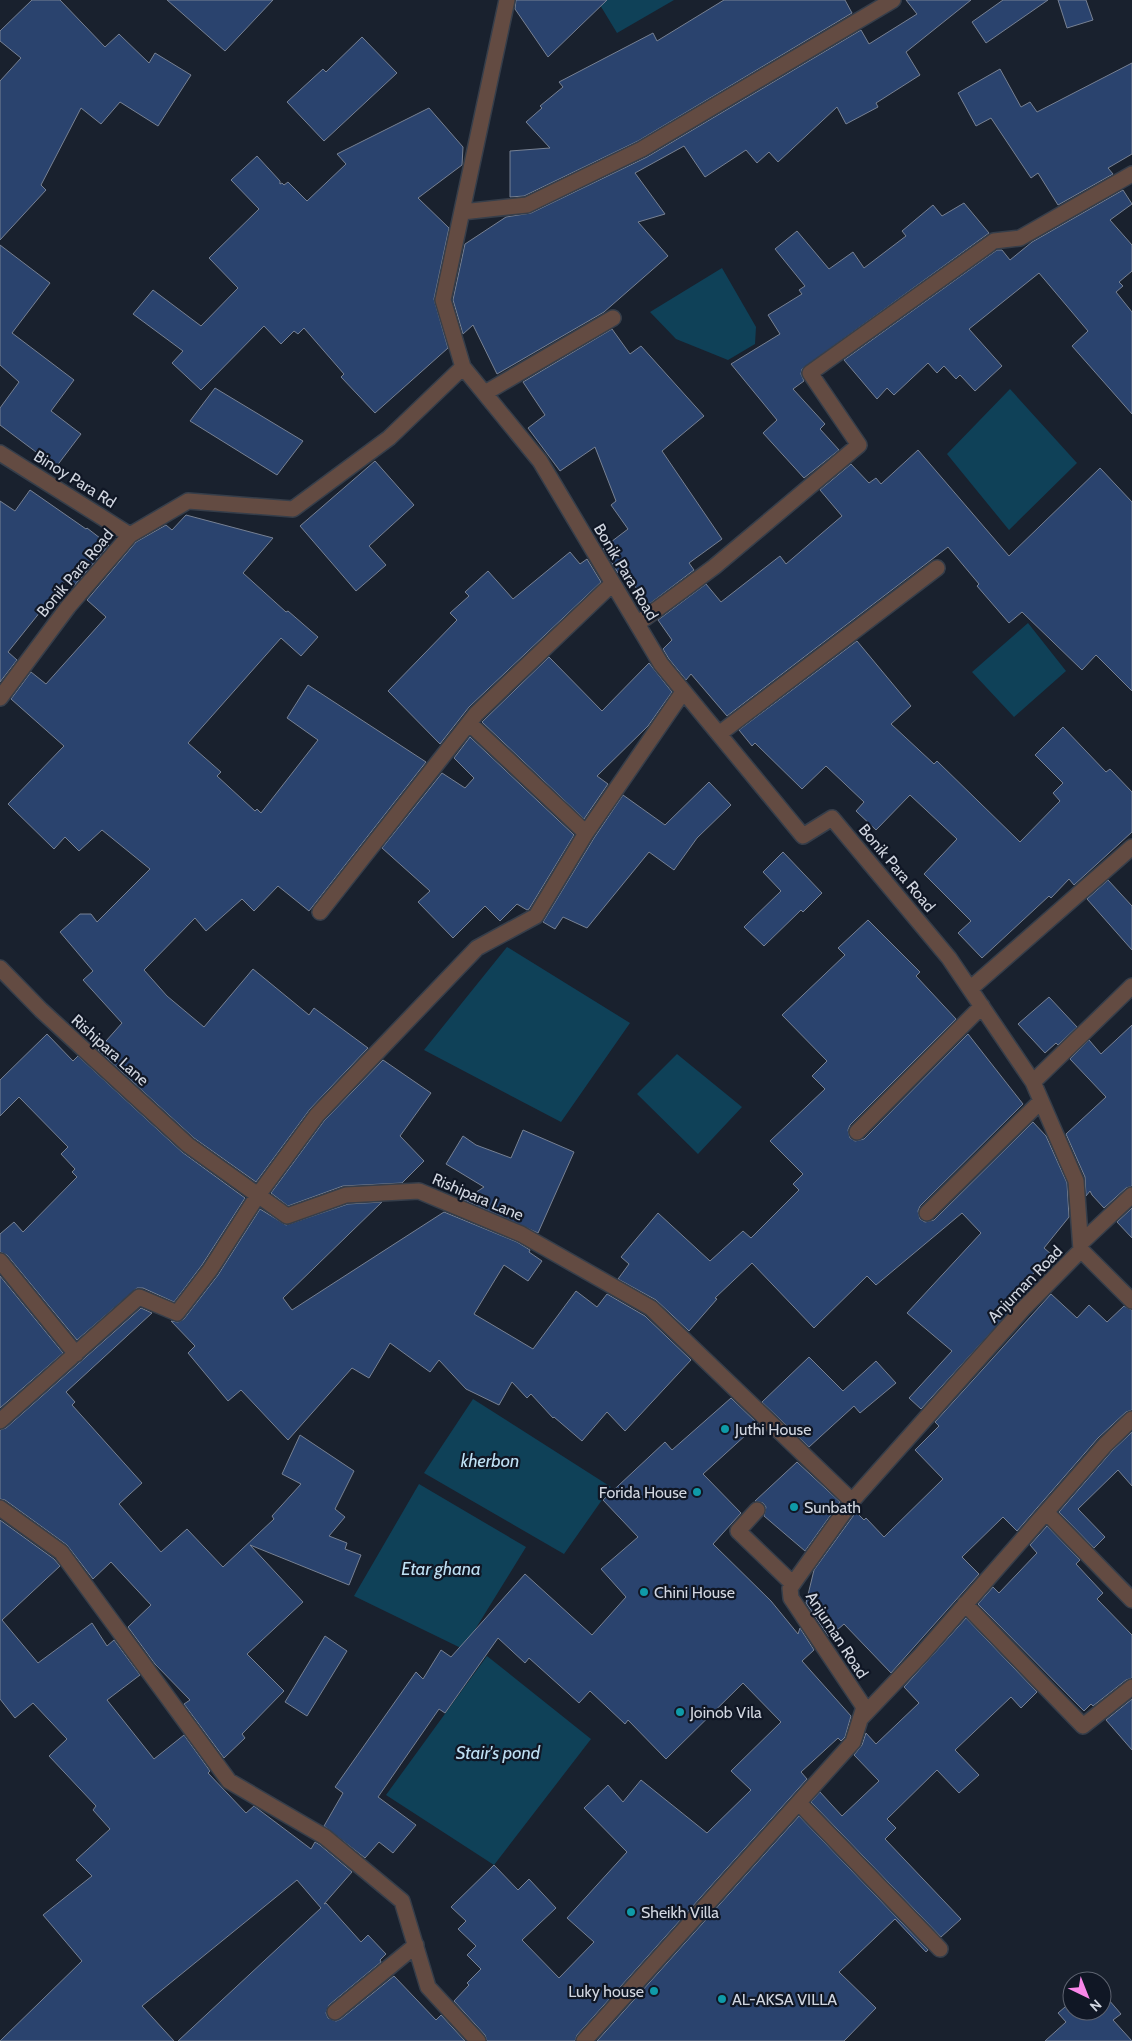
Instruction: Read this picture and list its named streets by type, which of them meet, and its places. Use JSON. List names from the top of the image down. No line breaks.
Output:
{"streets":{"street":["Binoy Para Rd","Bonik Para Road","Rishipara Lane","Anjuman Road"]},"crossings":[["Binoy Para Rd","Bonik Para Road"],["Bonik Para Road","Anjuman Road"],["Rishipara Lane","Anjuman Road"]],"water":["kherbon","Etar ghana","Stair's pond"],"places":["Juthi House","Forida House","Sunbath","Chini House","Joinob Vila","Sheikh Villa","Luky house","AL-AKSA VILLA"],"north":"bottom right"}
